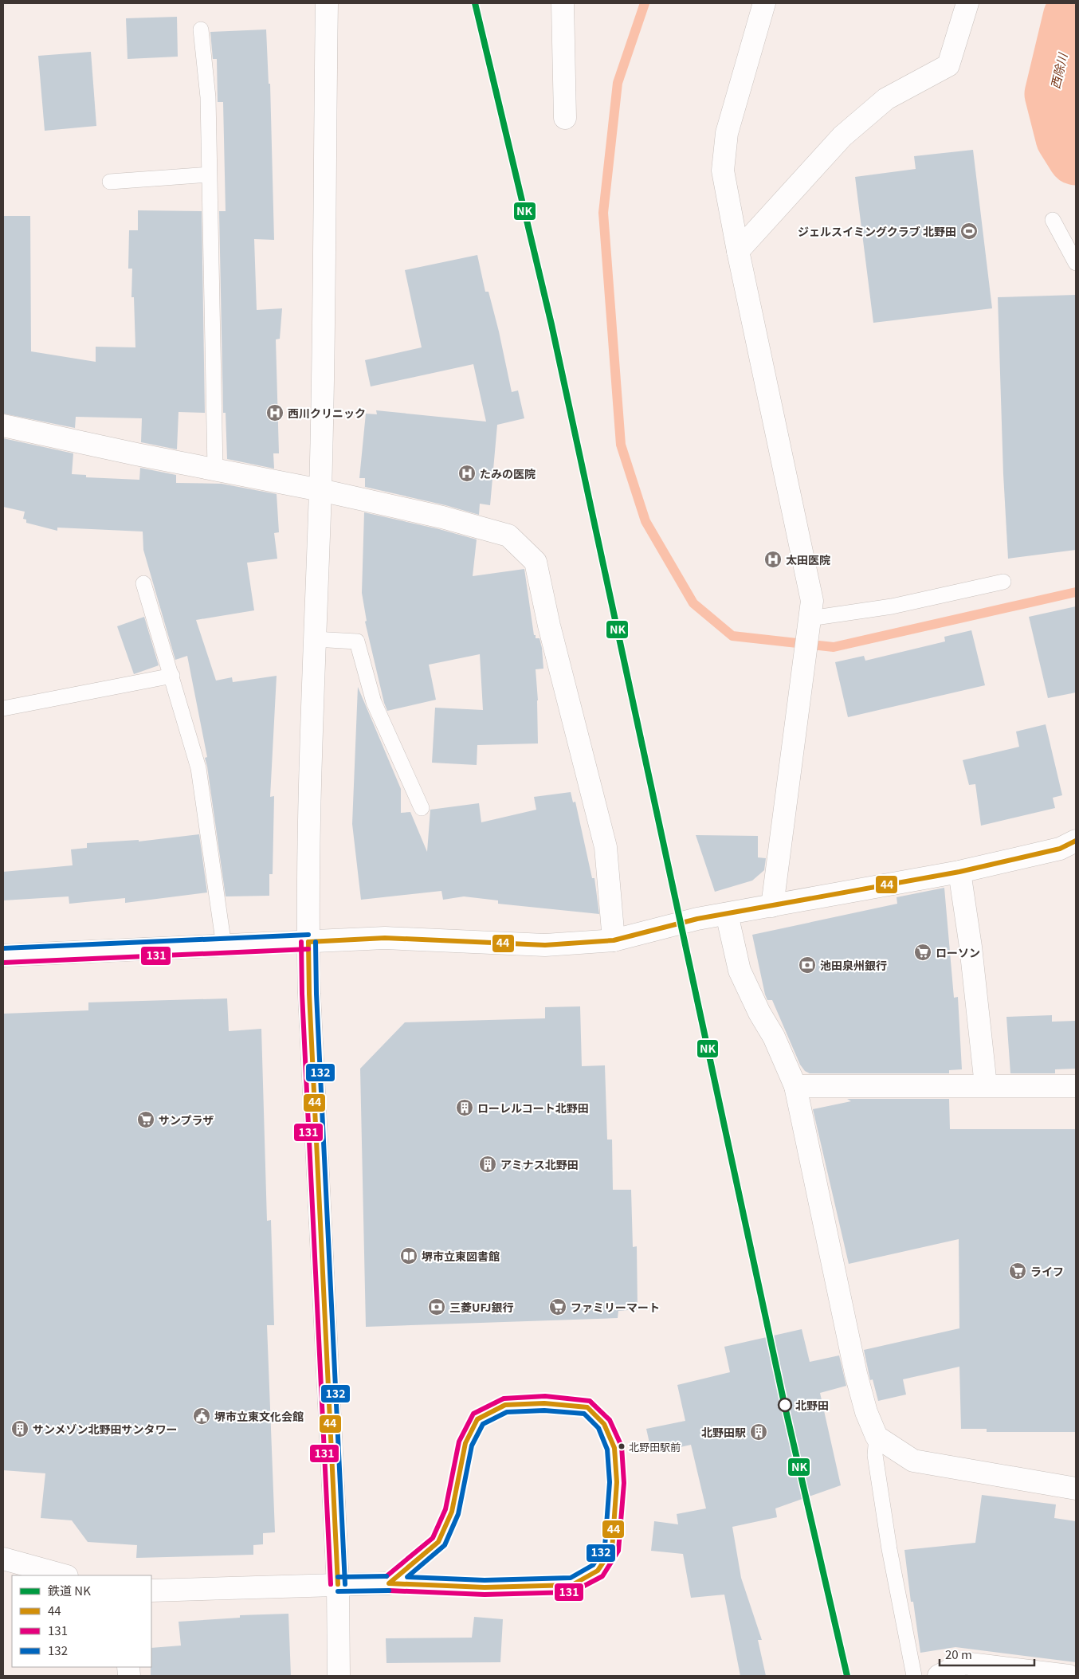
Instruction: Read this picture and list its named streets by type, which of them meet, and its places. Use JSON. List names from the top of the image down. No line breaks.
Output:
{"water":["西除川"],"places":{"sports":["ジェルスイミングクラブ 北野田"],"hospital":["西川クリニック","たみの医院","太田医院"],"supermarket":["ローソン","サンプラザ","ライフ","ファミリーマート"],"bank":["池田泉州銀行","三菱UFJ銀行"],"building":["ローレルコート北野田","アミナス北野田","サンメゾン北野田サンタワー","北野田駅"],"library":["堺市立東図書館"],"other":["北野田","北野田駅前"],"public building":["堺市立東文化会館"]},"lines":["rail line NK","transit line 44","transit line 132","transit line 131"],"legend":["鉄道 NK","44","131","132"],"scale_bar":"20 m"}
